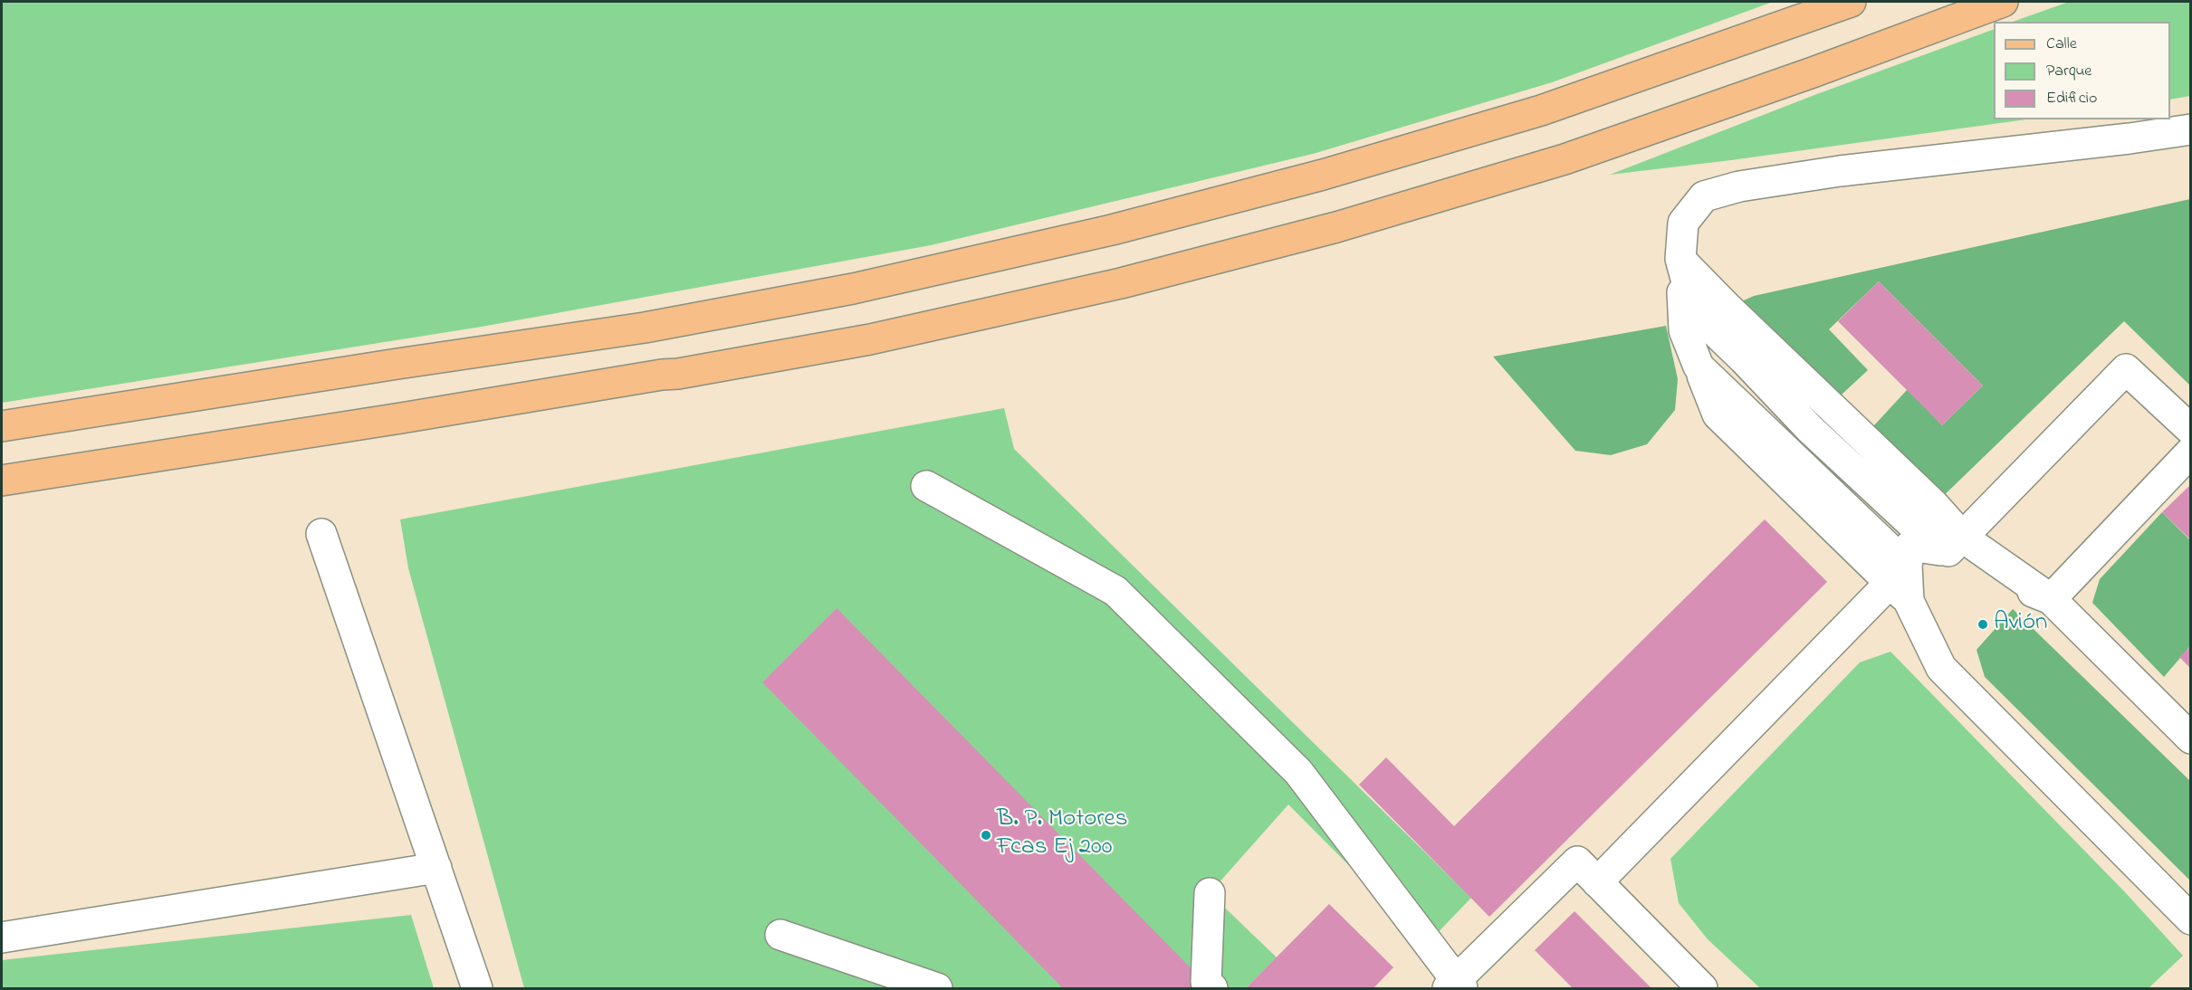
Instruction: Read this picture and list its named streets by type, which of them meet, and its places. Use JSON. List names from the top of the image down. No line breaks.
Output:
{"places":["Avión","B. P. Motores Fcas Ej 200"],"legend":["Calle","Parque","Edificio"]}
